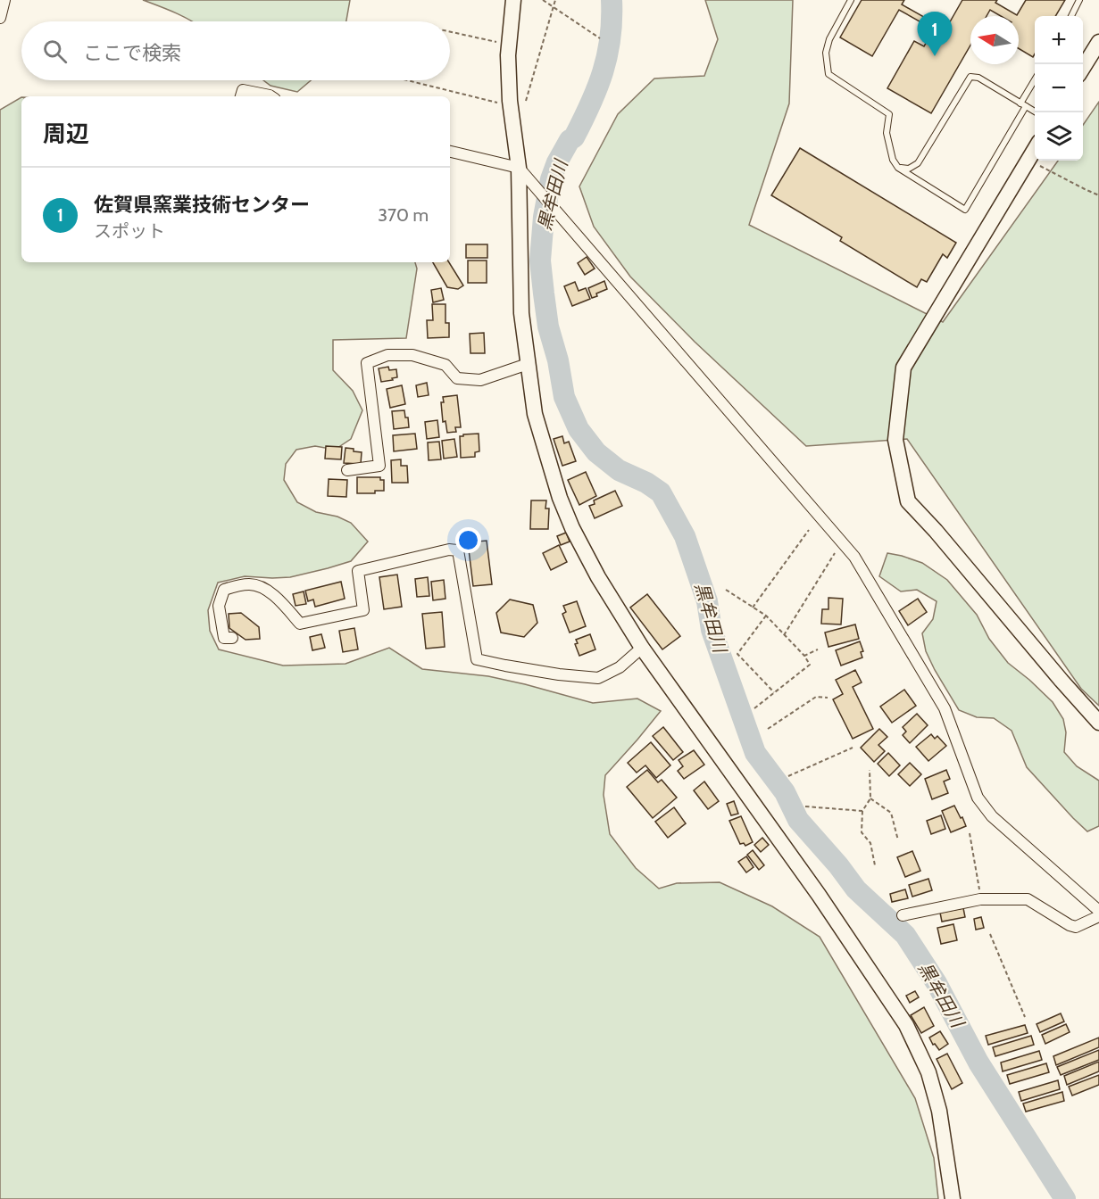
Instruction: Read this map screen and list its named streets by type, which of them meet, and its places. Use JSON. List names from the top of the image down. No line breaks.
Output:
{"water":["黒牟田川"],"north":"left","page":{"pins":"1","map_buttons":["+","−"],"search":"ここで検索","heading":"周辺","list":[{"mark":"1","name":"佐賀県窯業技術センター","note":"スポット","value":"370 m"}]}}
